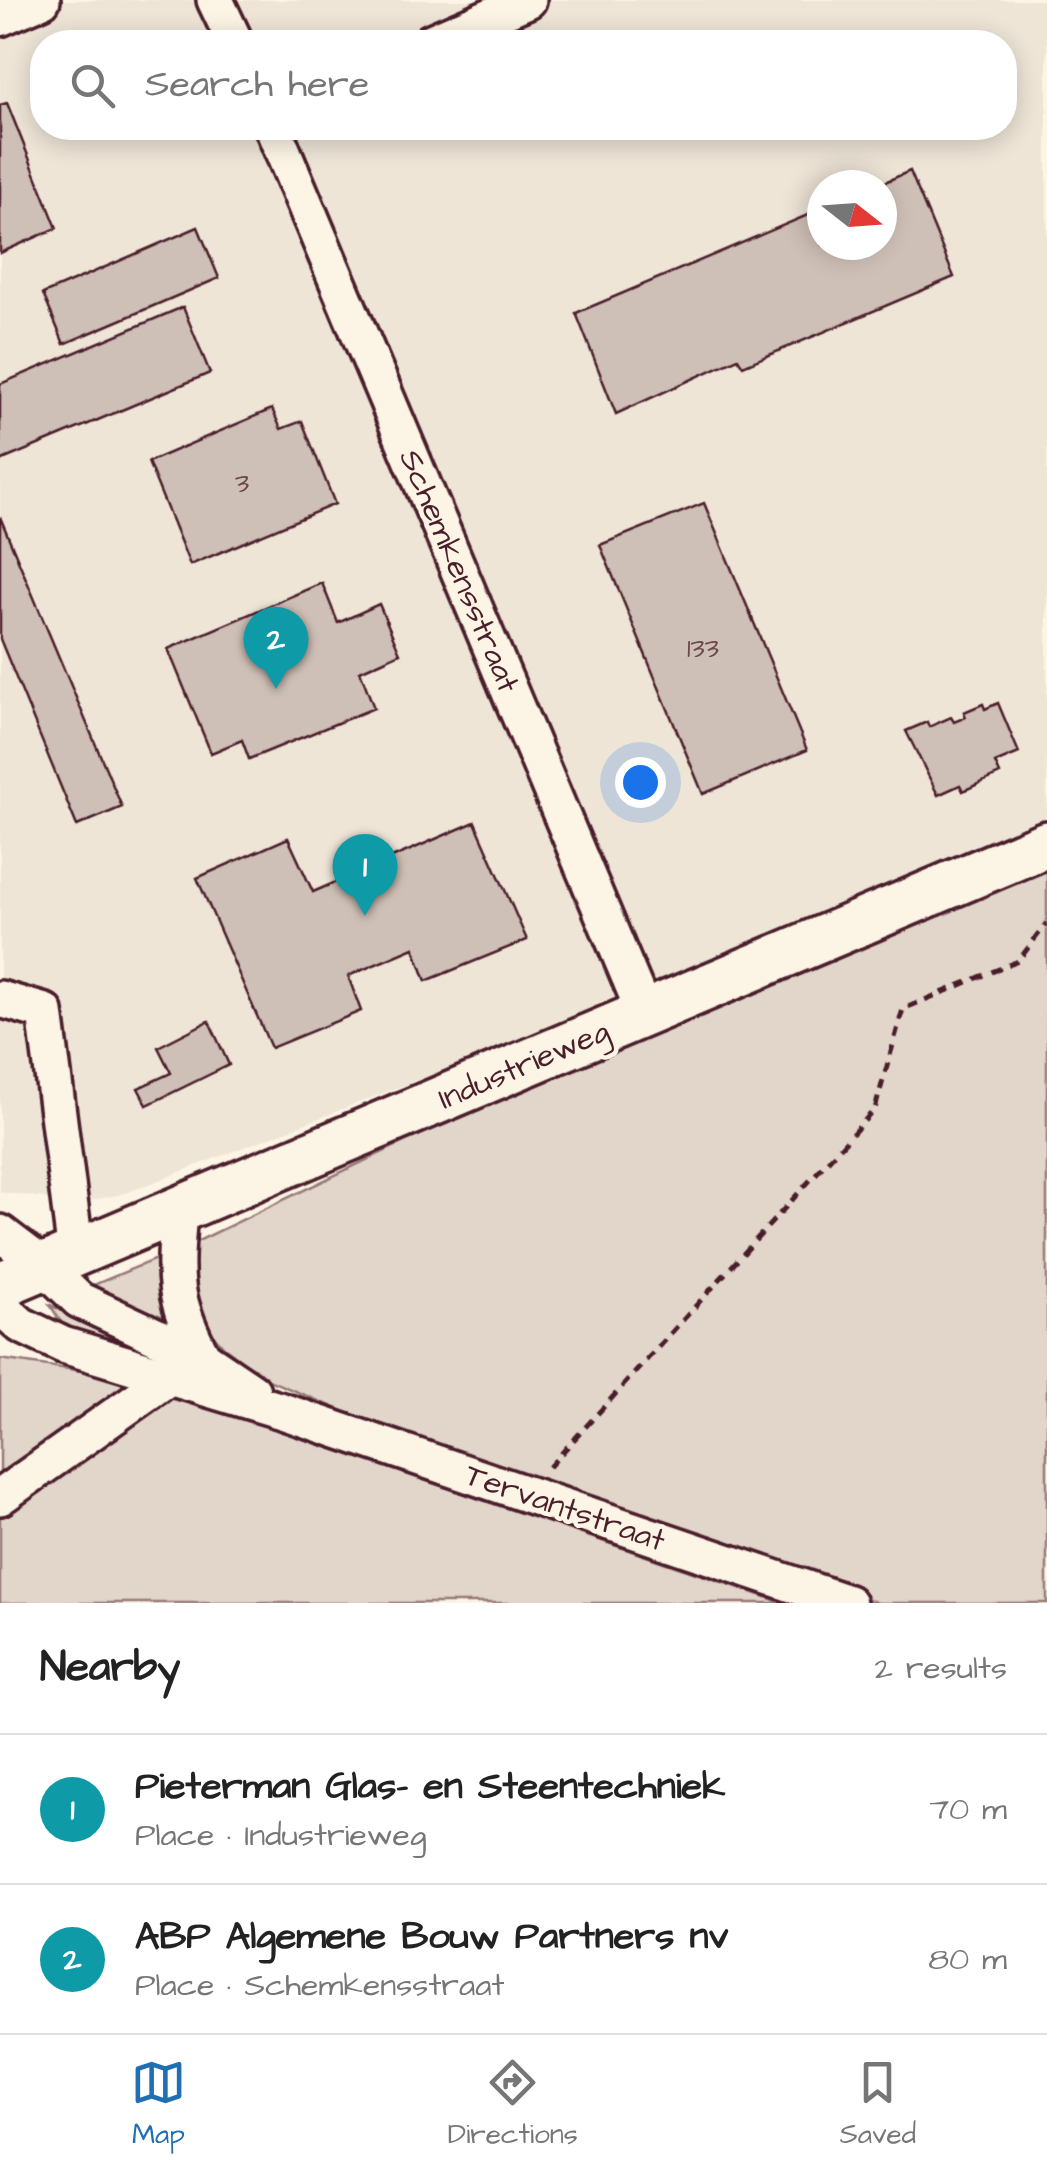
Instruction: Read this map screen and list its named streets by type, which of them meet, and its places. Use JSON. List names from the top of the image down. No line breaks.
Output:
{"streets":{"main road":["Industrieweg"],"street":["Schemkensstraat","Tervantstraat"]},"crossings":[["Schemkensstraat","Industrieweg"],["Industrieweg","Tervantstraat"]],"house_numbers":["3","133"],"north":"right","page":{"search":"Search here","pins":["2","1"],"heading":["Nearby","2 results"],"list":[{"mark":"1","name":"Pieterman Glas- en Steentechniek","note":"Place · Industrieweg","value":"70 m"},{"mark":"2","name":"ABP Algemene Bouw Partners nv","note":"Place · Schemkensstraat","value":"80 m"}],"nav":["Map","Directions","Saved"]}}
